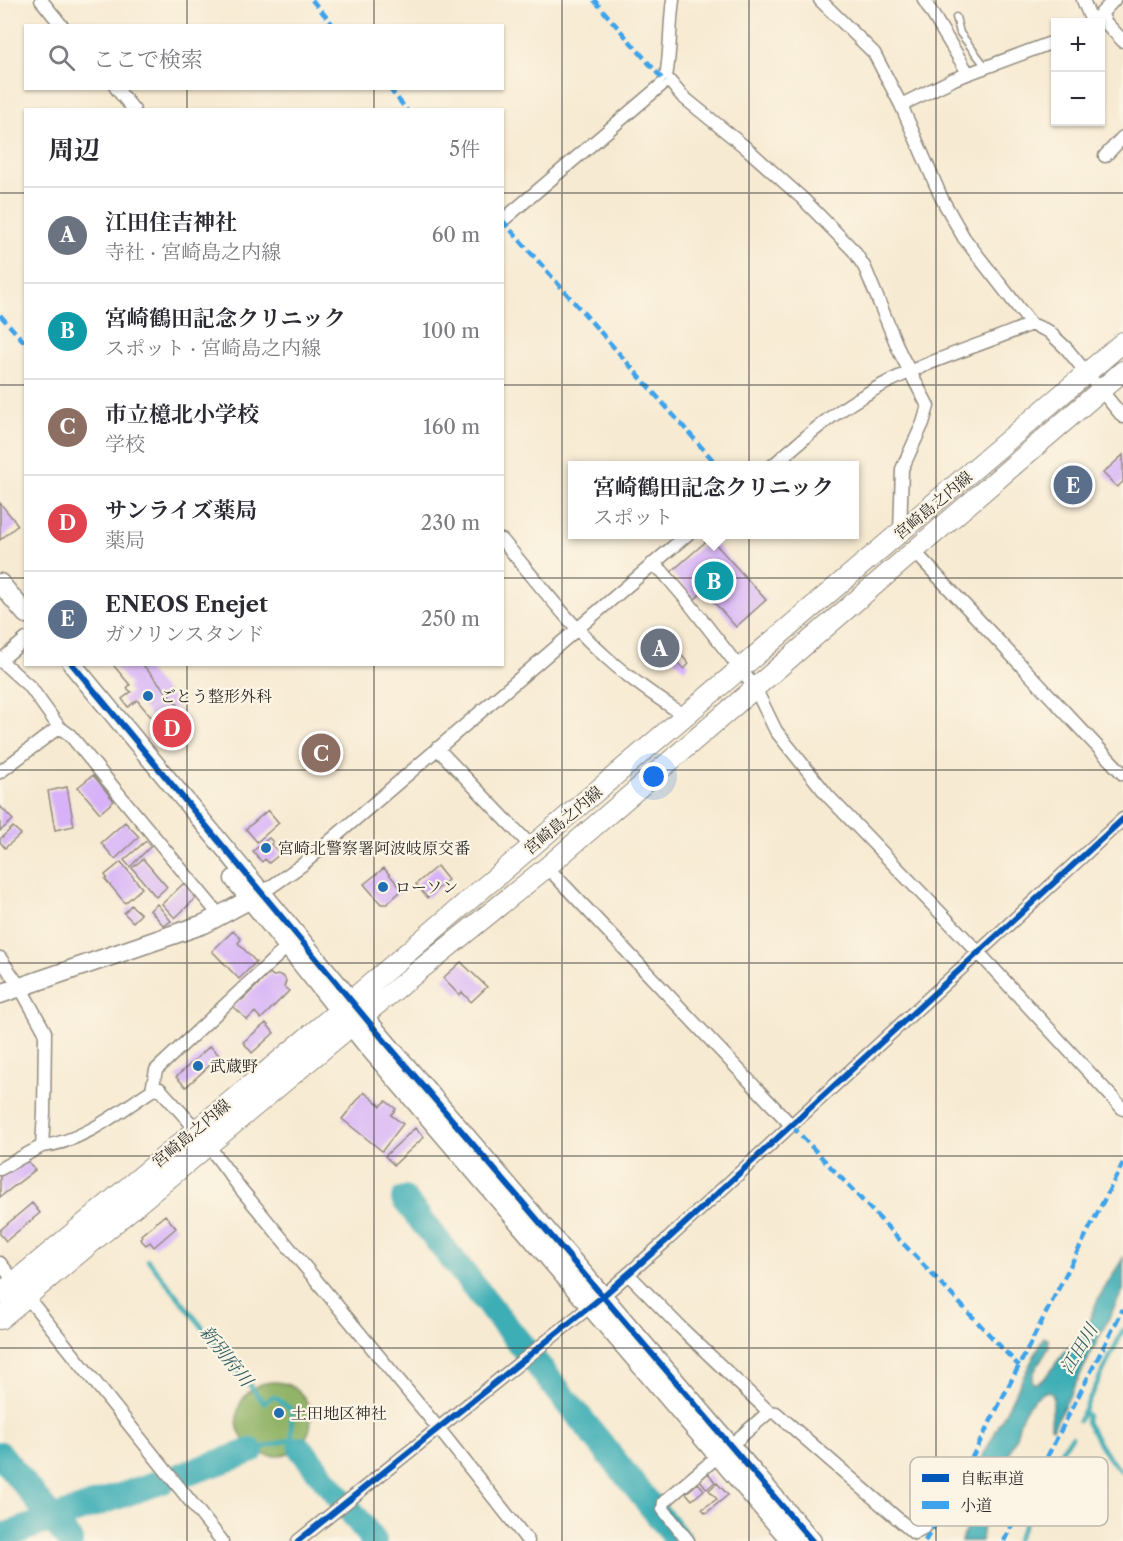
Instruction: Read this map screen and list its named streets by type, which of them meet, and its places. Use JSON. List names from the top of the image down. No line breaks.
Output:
{"streets":{"main road":["宮崎島之内線"]},"water":["江田川","新別府川"],"places":["ごとう整形外科","宮崎北警察署阿波岐原交番","ローソン","武蔵野","土田地区神社"],"legend":["自転車道","小道"],"page":{"map_buttons":["+","−"],"search":"ここで検索","heading":["周辺","5件"],"list":[{"mark":"A","name":"江田住吉神社","note":"寺社 · 宮崎島之内線","value":"60 m"},{"mark":"B","name":"宮崎鶴田記念クリニック","note":"スポット · 宮崎島之内線","value":"100 m"},{"mark":"C","name":"市立檍北小学校","note":"学校","value":"160 m"},{"mark":"D","name":"サンライズ薬局","note":"薬局","value":"230 m"},{"mark":"E","name":"ENEOS Enejet","note":"ガソリンスタンド","value":"250 m"}],"popup":["宮崎鶴田記念クリニック","スポット"],"pins":["E","B","A","D","C"]}}
